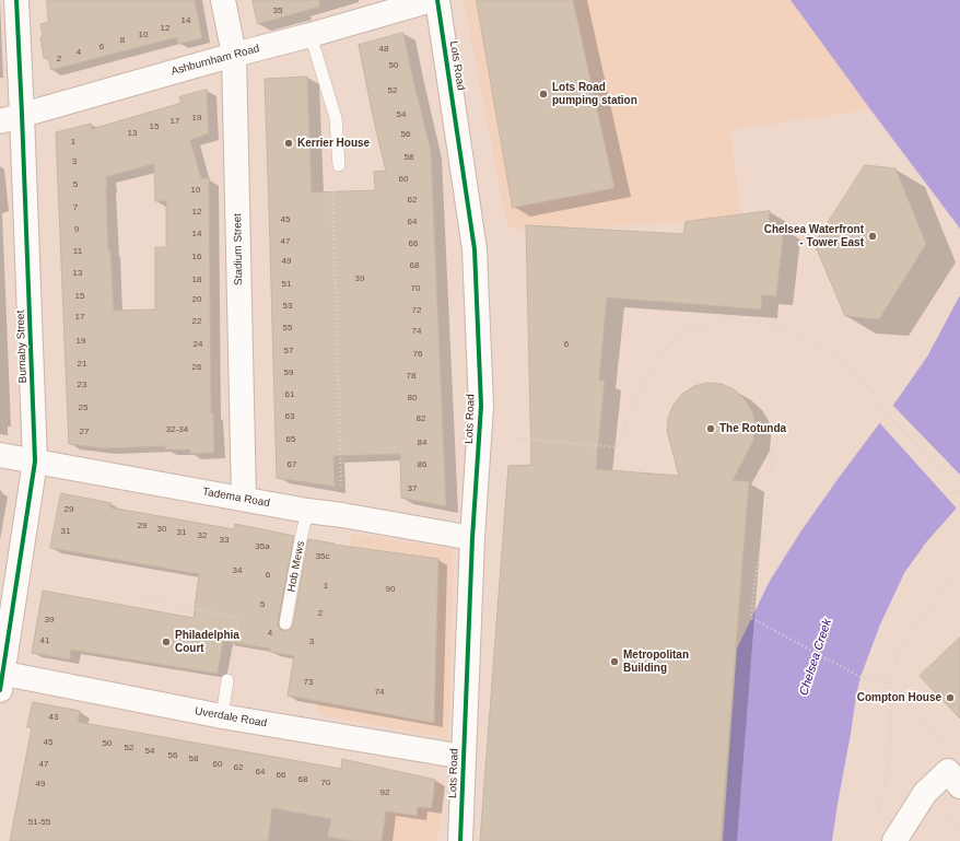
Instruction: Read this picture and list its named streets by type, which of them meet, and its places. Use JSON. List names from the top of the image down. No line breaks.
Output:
{"streets":{"street":["Ashburnham Road","Lots Road","Stadium Street","Burnaby Street","Tadema Road","Uverdale Road"],"lane":["Hob Mews"]},"crossings":[["Ashburnham Road","Stadium Street"],["Ashburnham Road","Burnaby Street"],["Lots Road","Tadema Road"],["Lots Road","Uverdale Road"],["Stadium Street","Tadema Road"],["Burnaby Street","Tadema Road"],["Burnaby Street","Uverdale Road"],["Tadema Road","Hob Mews"]],"water":["Chelsea Creek"],"places":["Lots Road pumping station","Kerrier House","Chelsea Waterfront - Tower East","The Rotunda","Philadelphia Court","Metropolitan Building","Compton House"],"house_numbers":["35","14","12","10","8","6","48","4","2","50","52","54","19","17","15","13","56","1","58","3","60","5","10","62","7","12","45","64","9","14","47","66","11","16","49","68","13","39","18","51","70","15","20","53","72","17","22","55","74","19","24","6","57","76","21","26","59","78","23","61","80","25","63","82","32-34","27","65","84","67","86","37","29","29","30","31","31","32","33","35a","35c","34","6","1","90","5","2","39","4","41","3","73","74","43","45","50","52","54","56","58","47","60","62","64","66","68","70","49","92","51-55"]}
